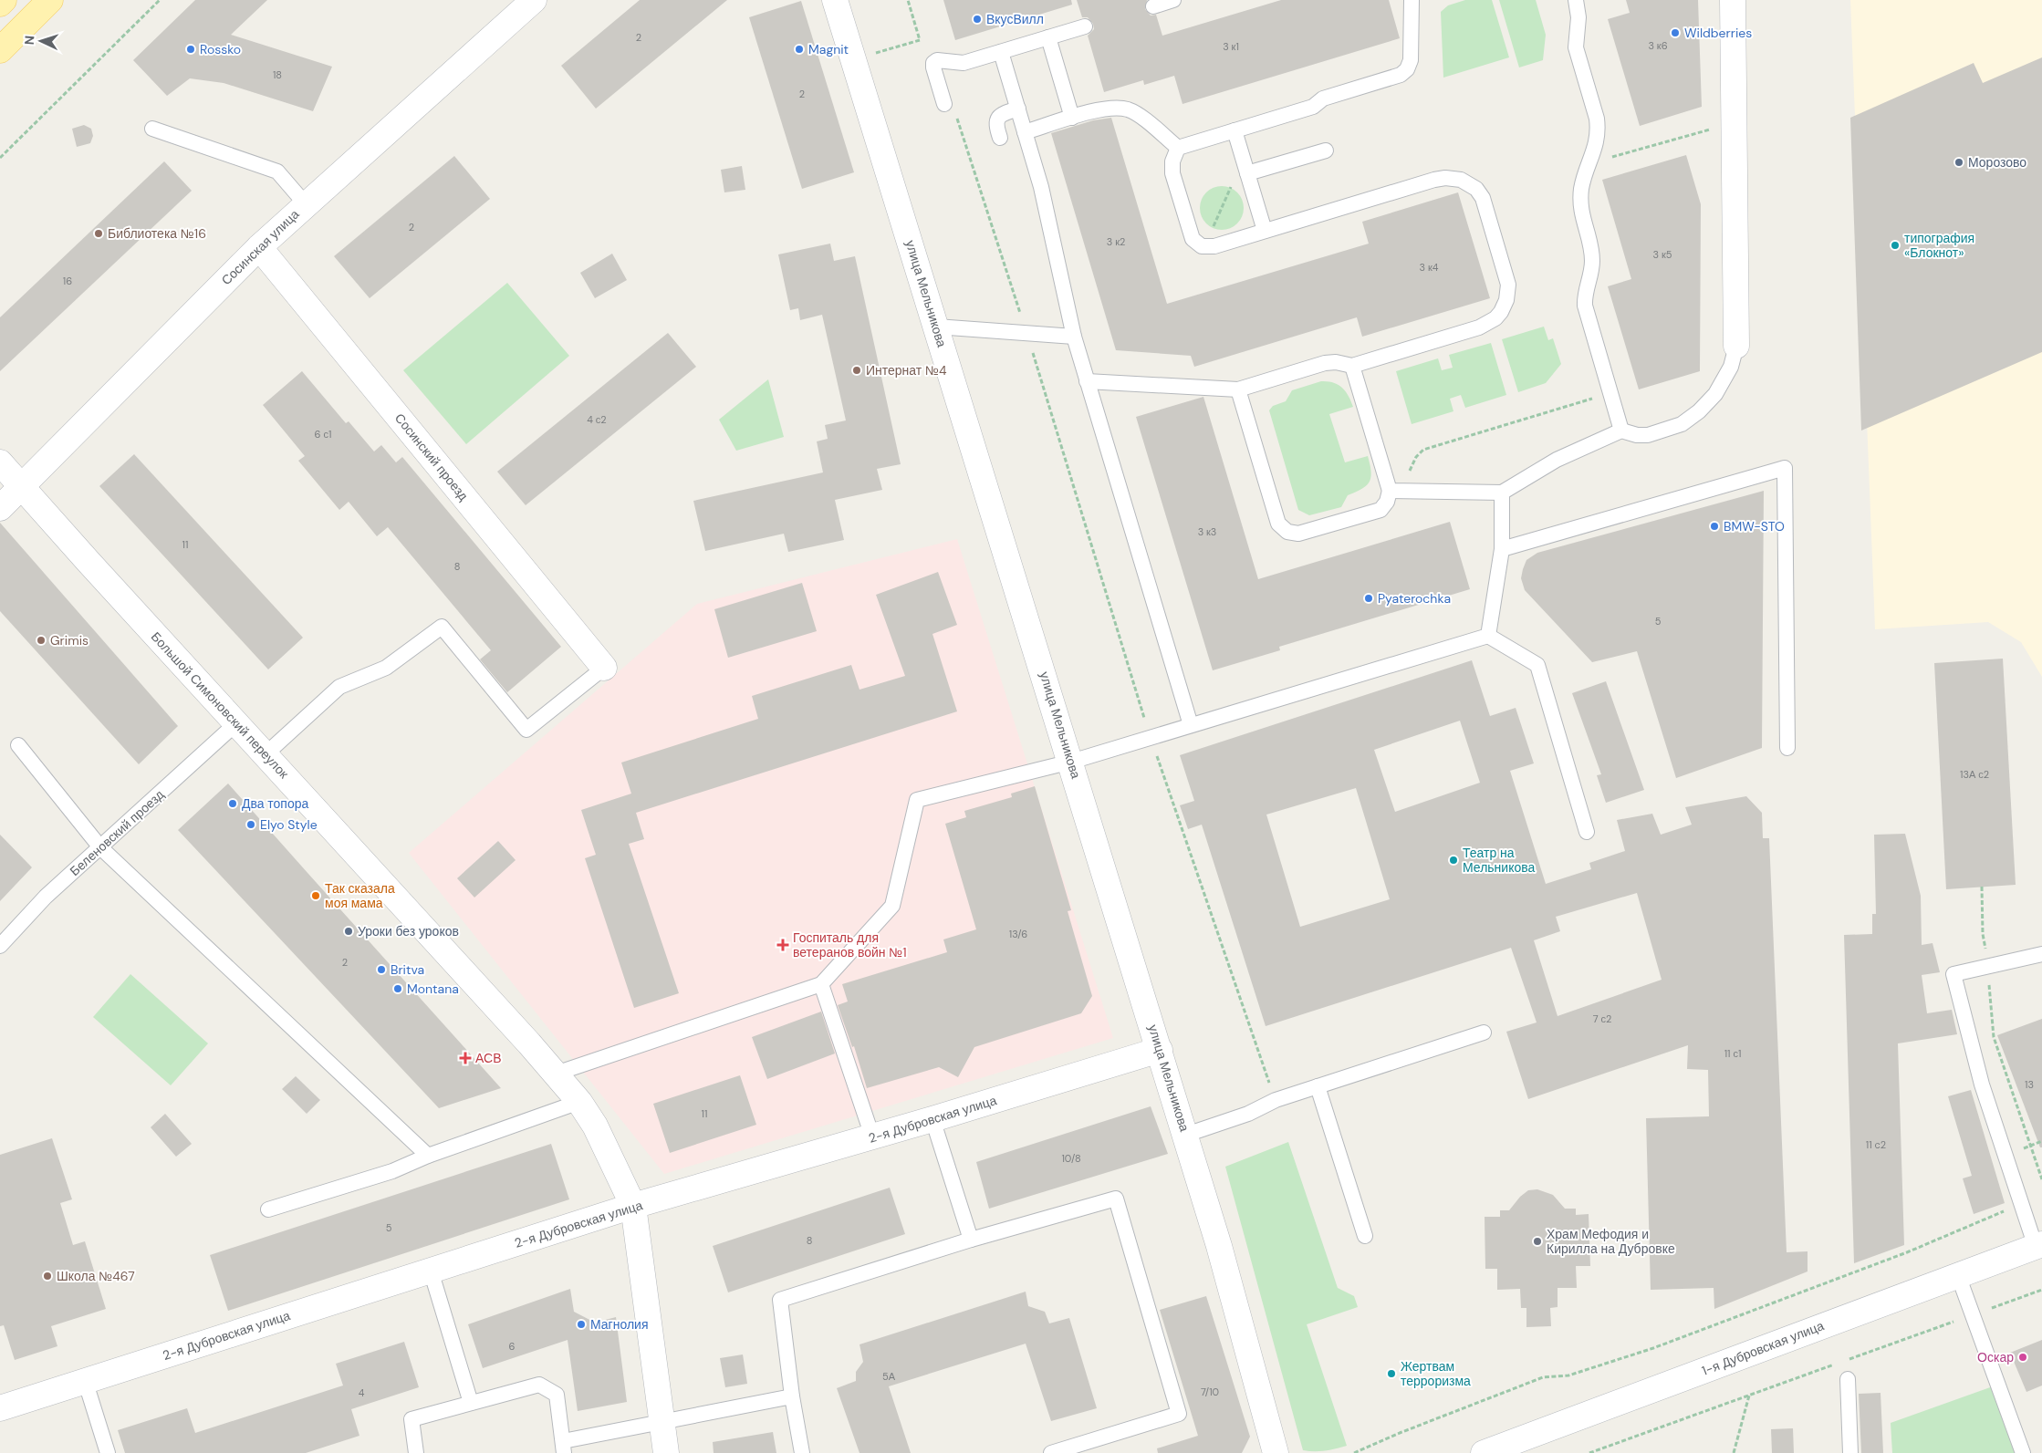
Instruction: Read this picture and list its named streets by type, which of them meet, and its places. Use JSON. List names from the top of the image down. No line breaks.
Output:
{"streets":{"street":["Сосинская улица","улица Мельникова","Сосинский проезд","Большой Симоновский переулок","2-я Дубровская улица","1-я Дубровская улица"],"lane":["Беленовский проезд"]},"crossings":[["Сосинская улица","Сосинский проезд"],["Сосинская улица","Большой Симоновский переулок"],["улица Мельникова","2-я Дубровская улица"],["Большой Симоновский переулок","Беленовский проезд"],["Большой Симоновский переулок","2-я Дубровская улица"]],"places":{"other":["ВкусВилл","Wildberries","Rossko","Magnit","Морозово","Библиотека №16","типография «Блокнот»","Интернат №4","BMW-STO","Pyaterochka","Grimis","Два топора","Elyo Style","Театр на Мельникова","Так сказала моя мама","Уроки без уроков","Britva","Montana","Храм Мефодия и Кирилла на Дубровке","Школа №467","Магнолия","Оскар","Жертвам терроризма"],"health":["Госпиталь для ветеранов войн №1","АСВ"]},"house_numbers":["2","3 к6","3 к1","18","2","2","3 к2","3 к5","3 к4","16","4 с2","6 с1","3 к3","11","8","5","13А с2","13/6","2","7 с2","11 с1","13","11","11 c2","10/8","5","8","6","5А","7/10","4"],"north":"left"}
